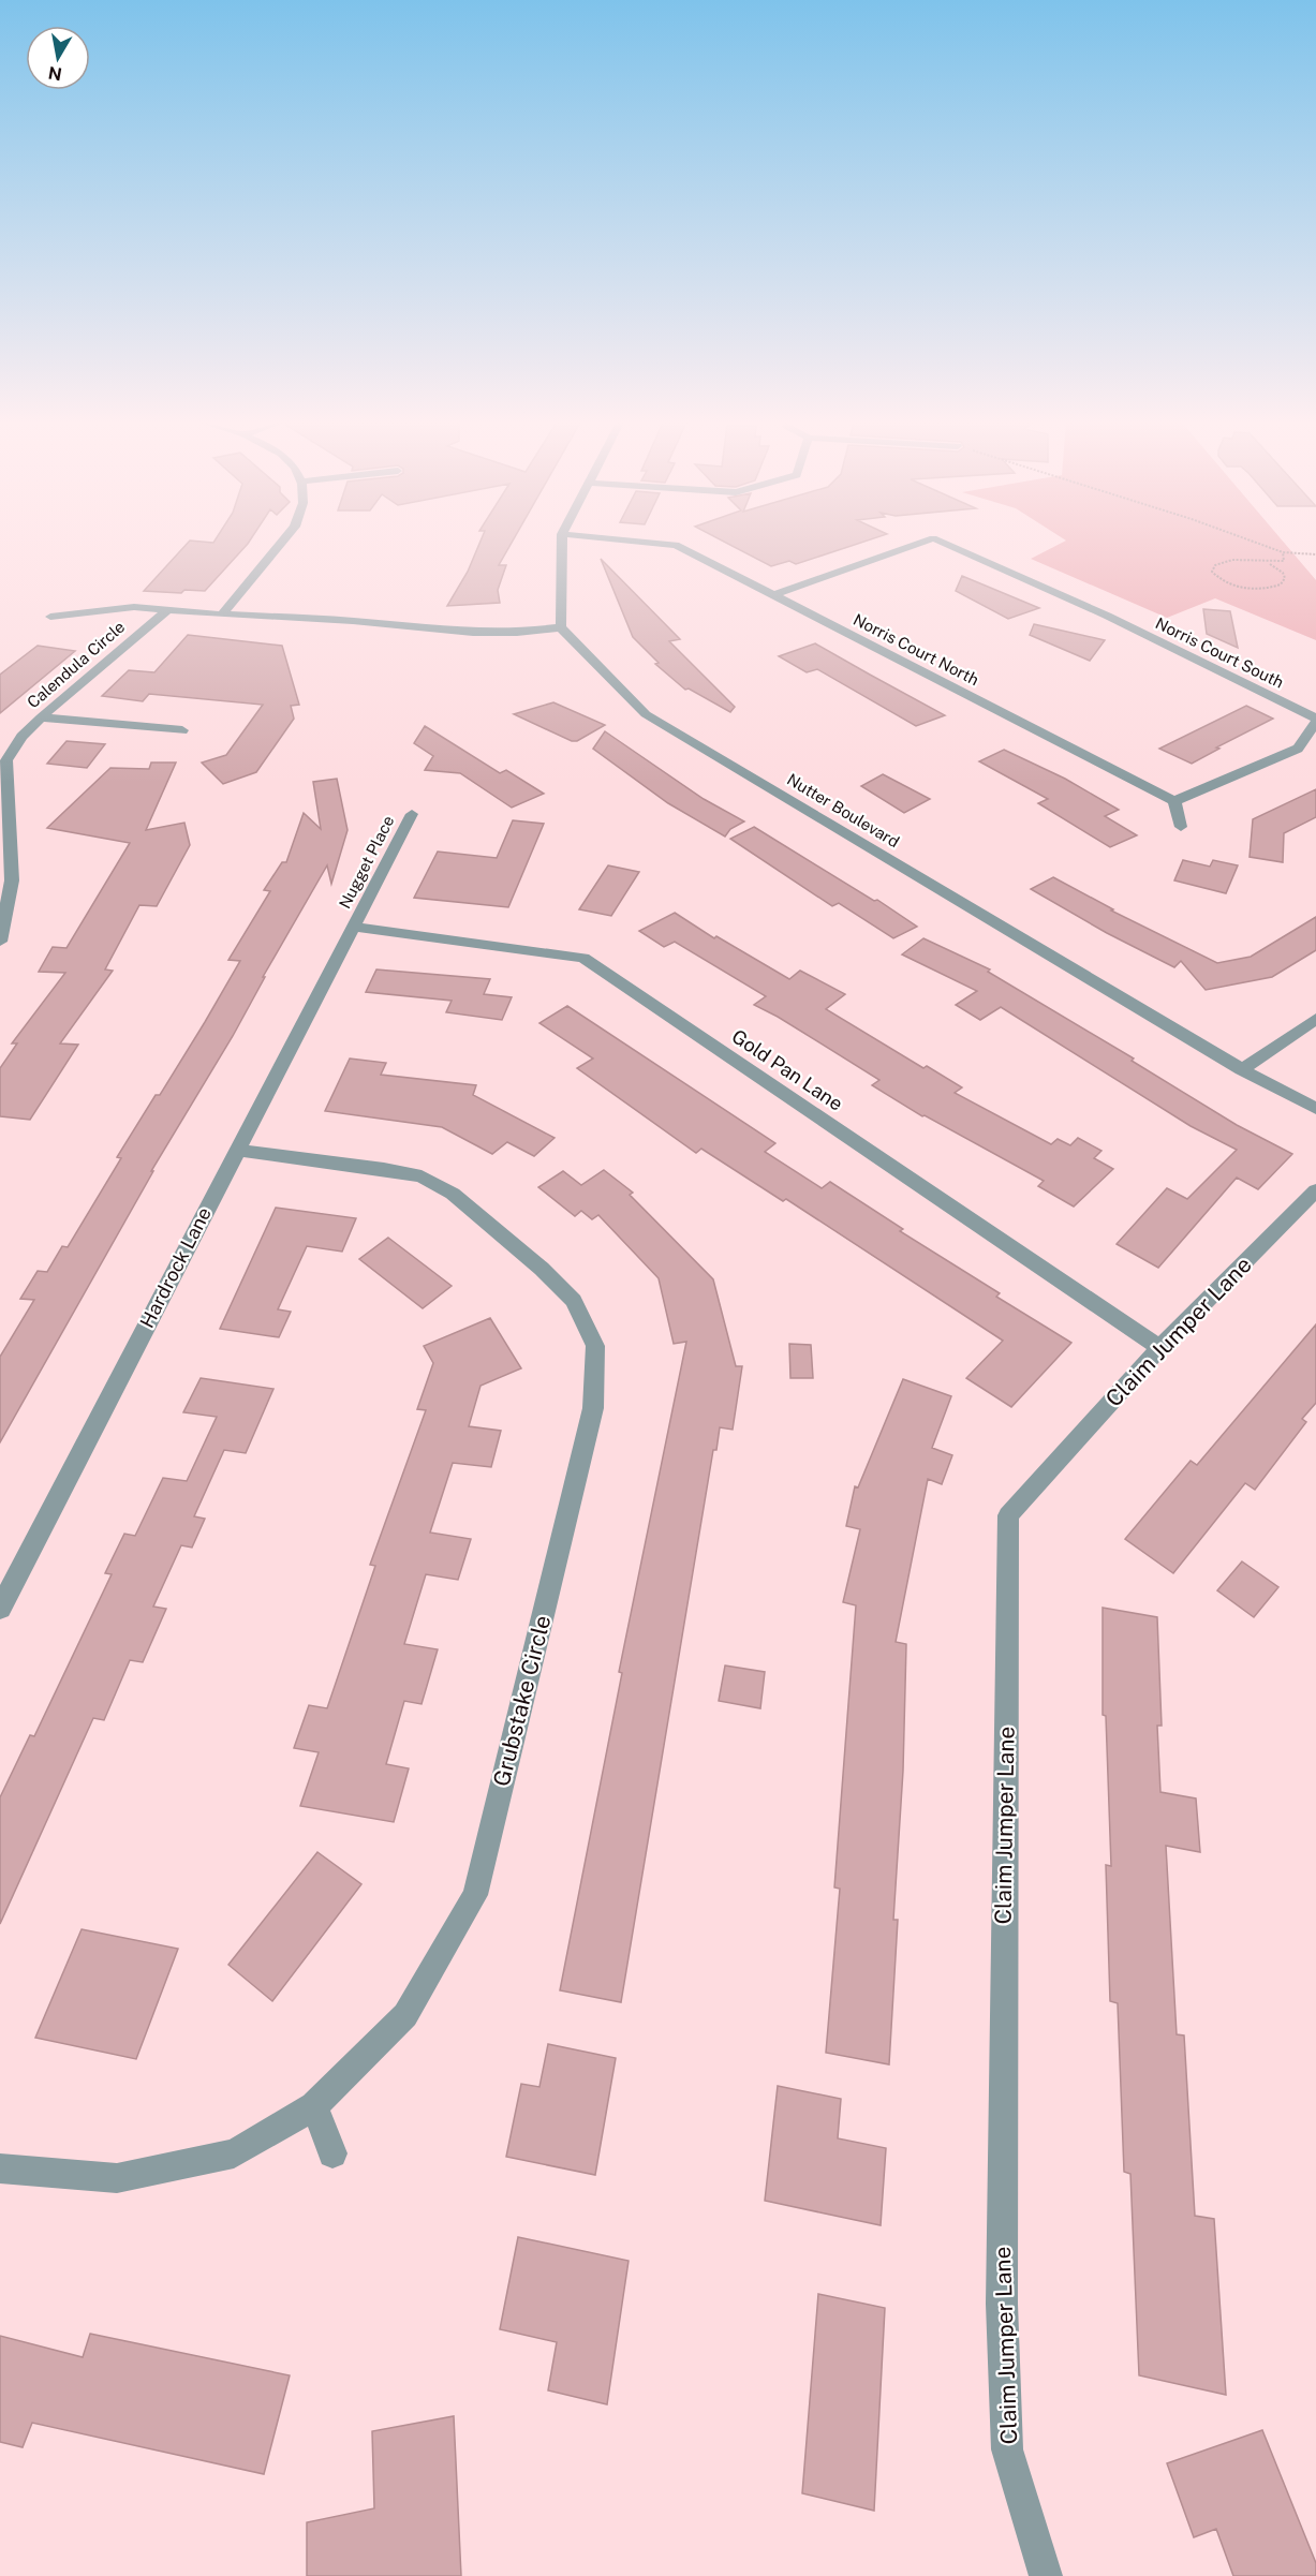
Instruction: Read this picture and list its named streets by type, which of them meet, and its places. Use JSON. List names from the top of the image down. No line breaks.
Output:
{"streets":{"street":["Norris Court North","Norris Court South","Calendula Circle","Nutter Boulevard","Nugget Place","Gold Pan Lane","Hardrock Lane","Claim Jumper Lane","Grubstake Circle"]},"crossings":[["Norris Court North","Norris Court South"],["Nugget Place","Gold Pan Lane"],["Nugget Place","Hardrock Lane"],["Gold Pan Lane","Hardrock Lane"],["Gold Pan Lane","Claim Jumper Lane"],["Hardrock Lane","Grubstake Circle"]],"north":"bottom"}
